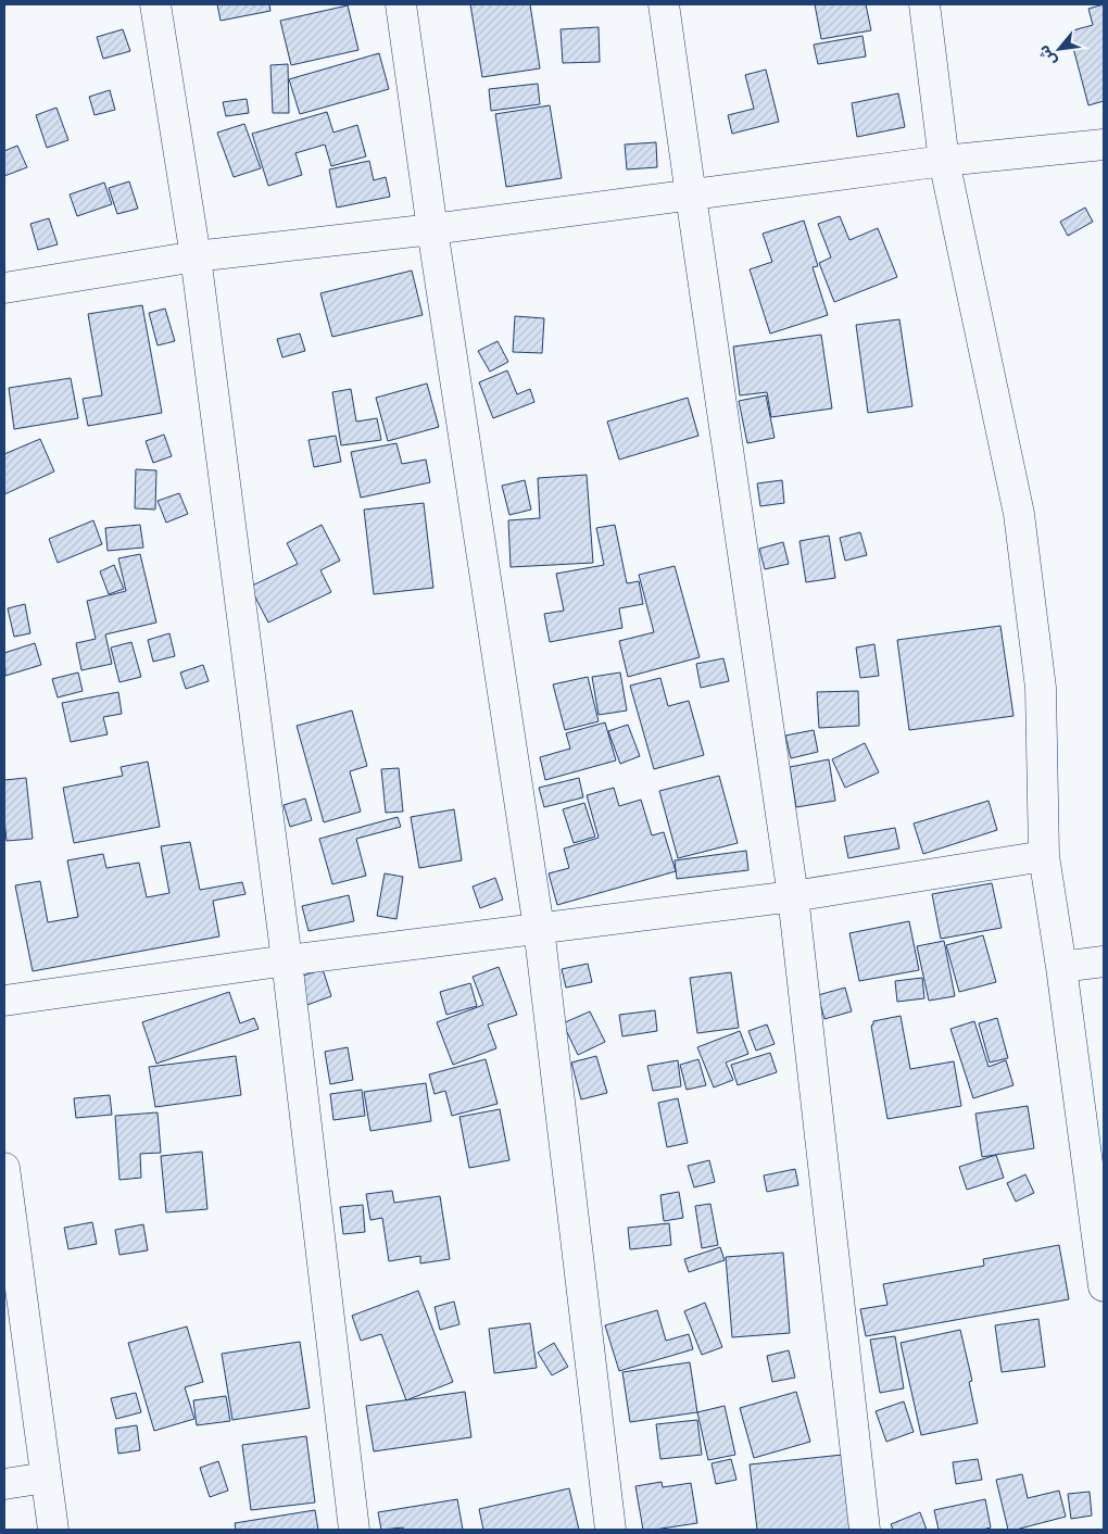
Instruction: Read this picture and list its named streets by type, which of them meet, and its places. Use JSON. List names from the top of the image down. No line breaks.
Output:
{"north":"bottom left"}
